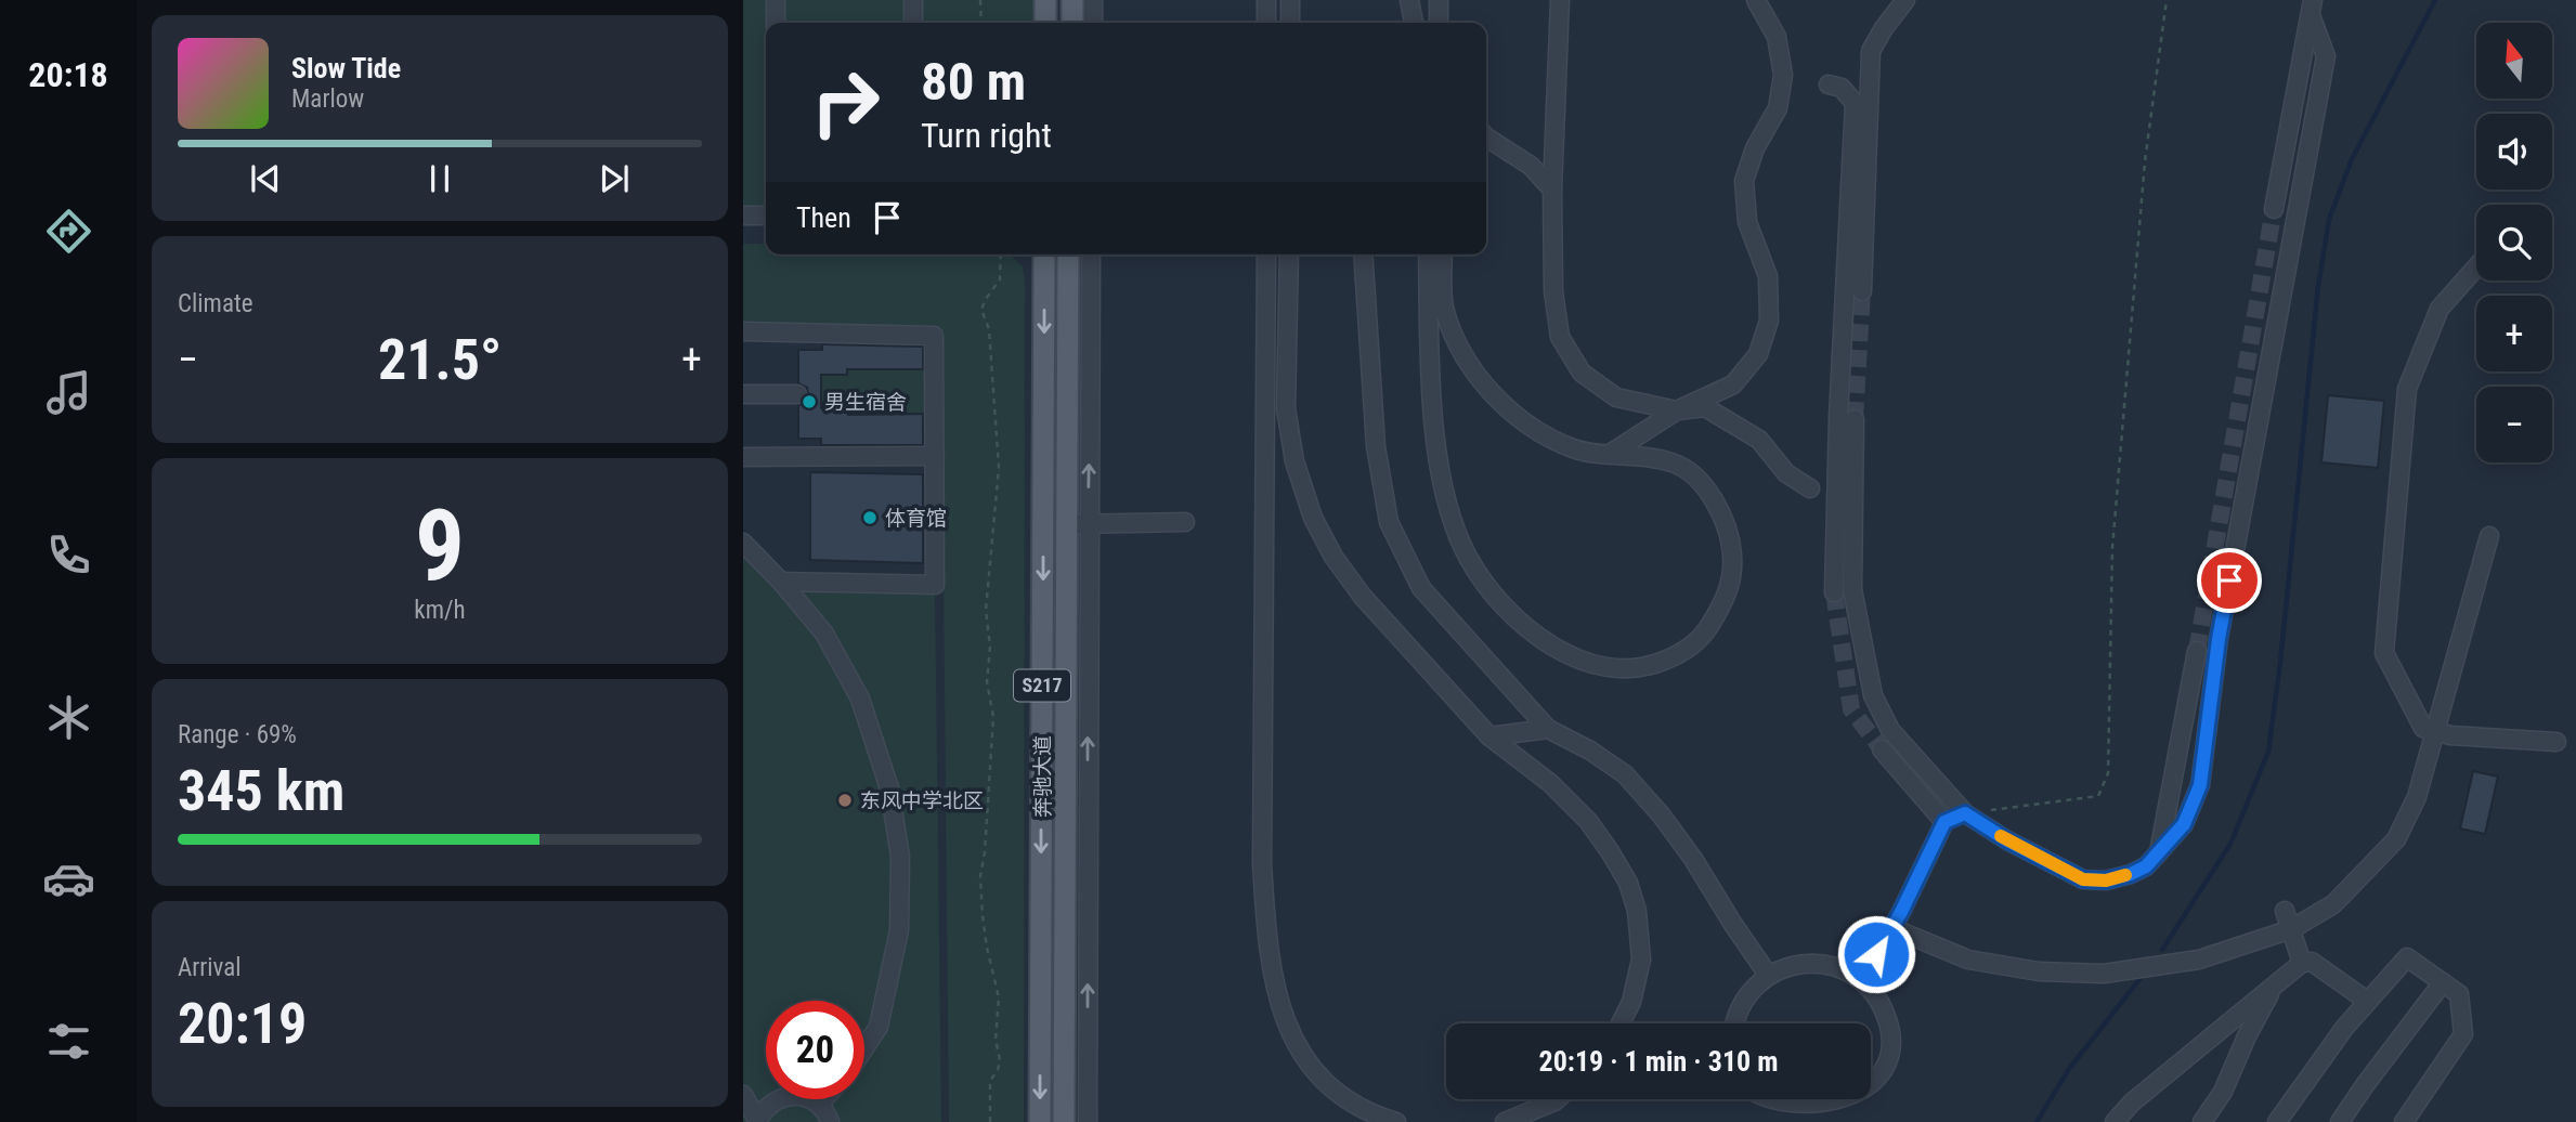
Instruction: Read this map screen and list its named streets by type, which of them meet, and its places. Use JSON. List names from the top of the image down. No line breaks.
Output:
{"streets":{"main road":["S217","奔驰大道"]},"places":["男生宿舍","体育馆","东风中学北区"],"north":"top","page":{"tabs":"20:18","map_buttons":["+","−"],"turn":["80 m","Turn right"],"song":["Slow Tide","Marlow"],"then":"Then","tile":["Climate",["9","km/h"],["Range · 69%","345 km"],["Arrival","20:19"]],"heat":["−","21.5°","+"],"limit":"20","trip":"20:19 · 1 min · 310 m"}}
